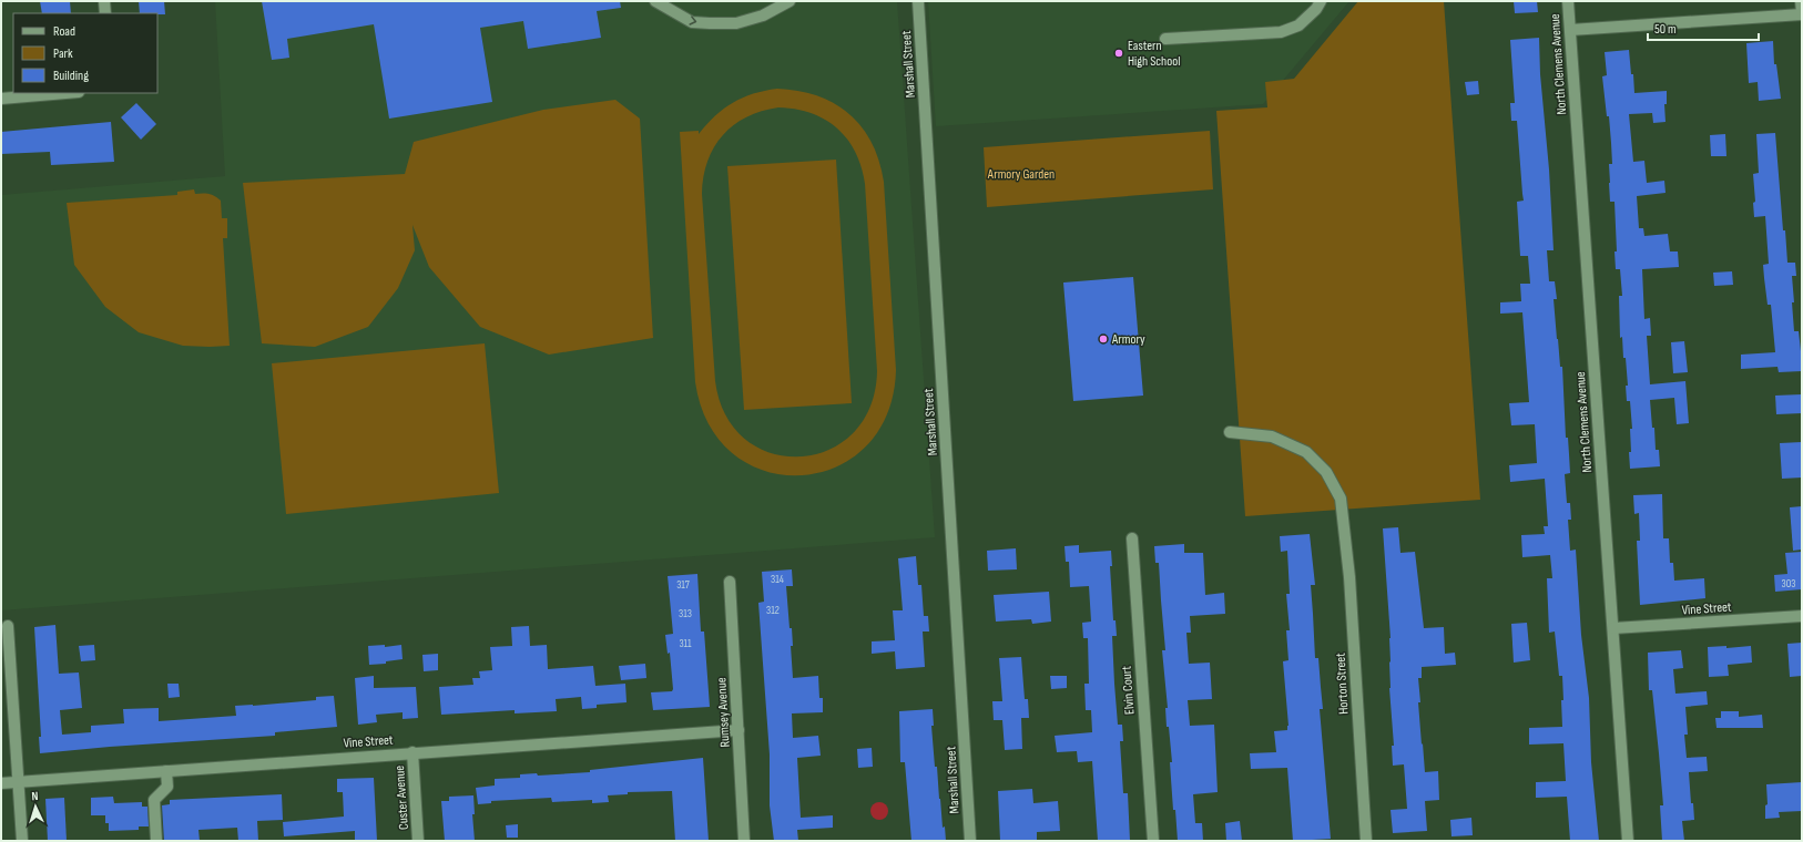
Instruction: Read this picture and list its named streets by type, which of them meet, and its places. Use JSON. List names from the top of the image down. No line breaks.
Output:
{"streets":{"street":["Marshall Street","North Clemens Avenue","Vine Street","Horton Street","Elvin Court","Rumsey Avenue","Custer Avenue"]},"crossings":[["North Clemens Avenue","Vine Street"],["Vine Street","Rumsey Avenue"],["Vine Street","Custer Avenue"]],"parks":["Armory Garden"],"places":["Eastern High School","Armory"],"house_numbers":["314","303","317","312","313","311"],"legend":["Road","Park","Building"],"scale_bar":"50 m","north":"top"}
